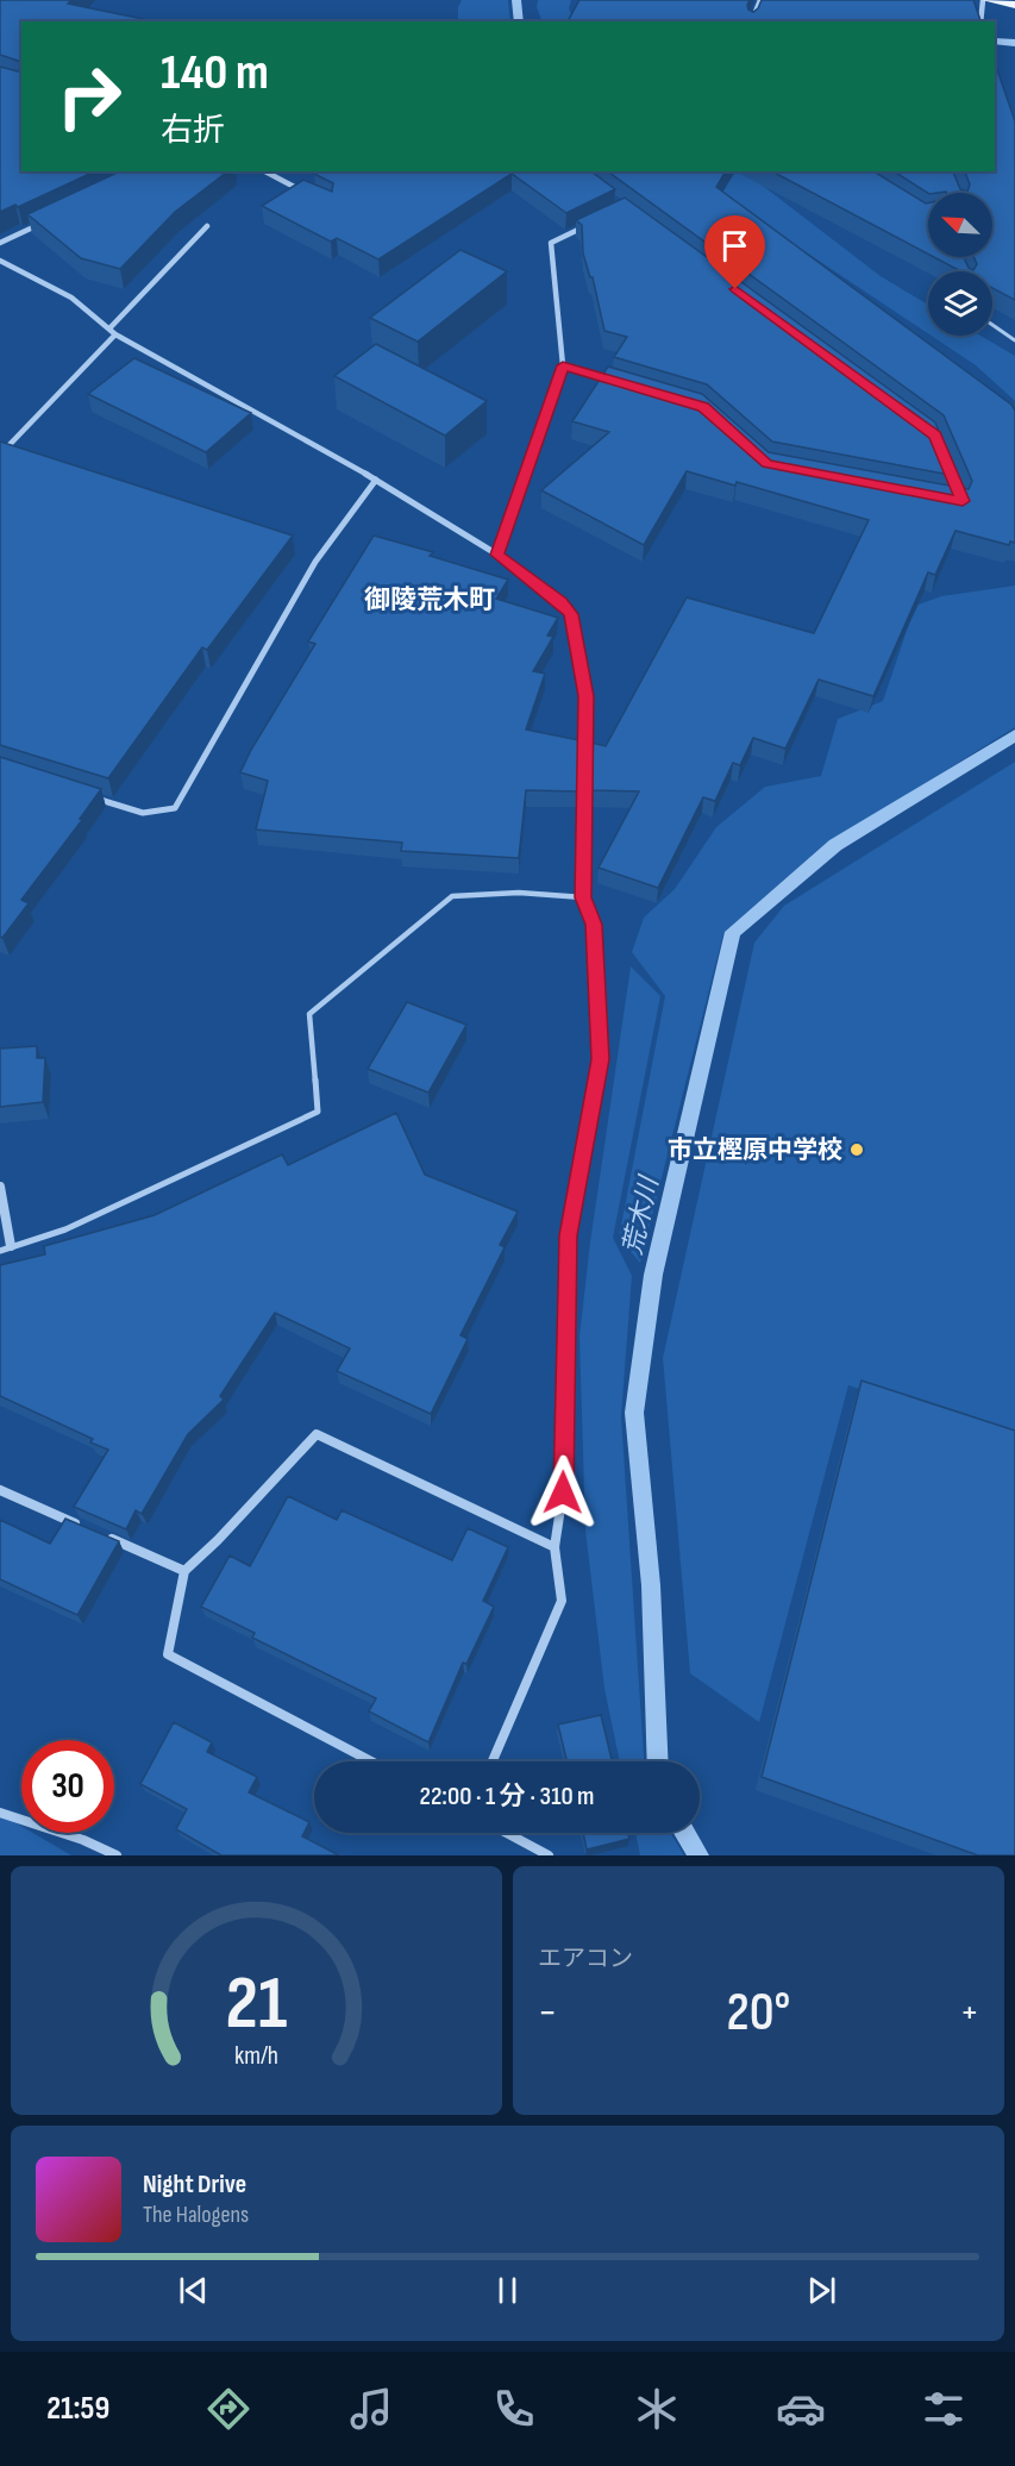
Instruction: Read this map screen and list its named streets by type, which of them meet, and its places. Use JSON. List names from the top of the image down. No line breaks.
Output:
{"districts":["御陵荒木町"],"water":["荒木川"],"places":["市立樫原中学校"],"north":"top left","page":{"turn":["140 m","右折"],"limit":"30","trip":"22:00 · 1 分 · 310 m","tile":"エアコン","heat":["−","20°","+"],"song":["Night Drive","The Halogens"],"tabs":"21:59","gauge":["21","km/h"]}}
